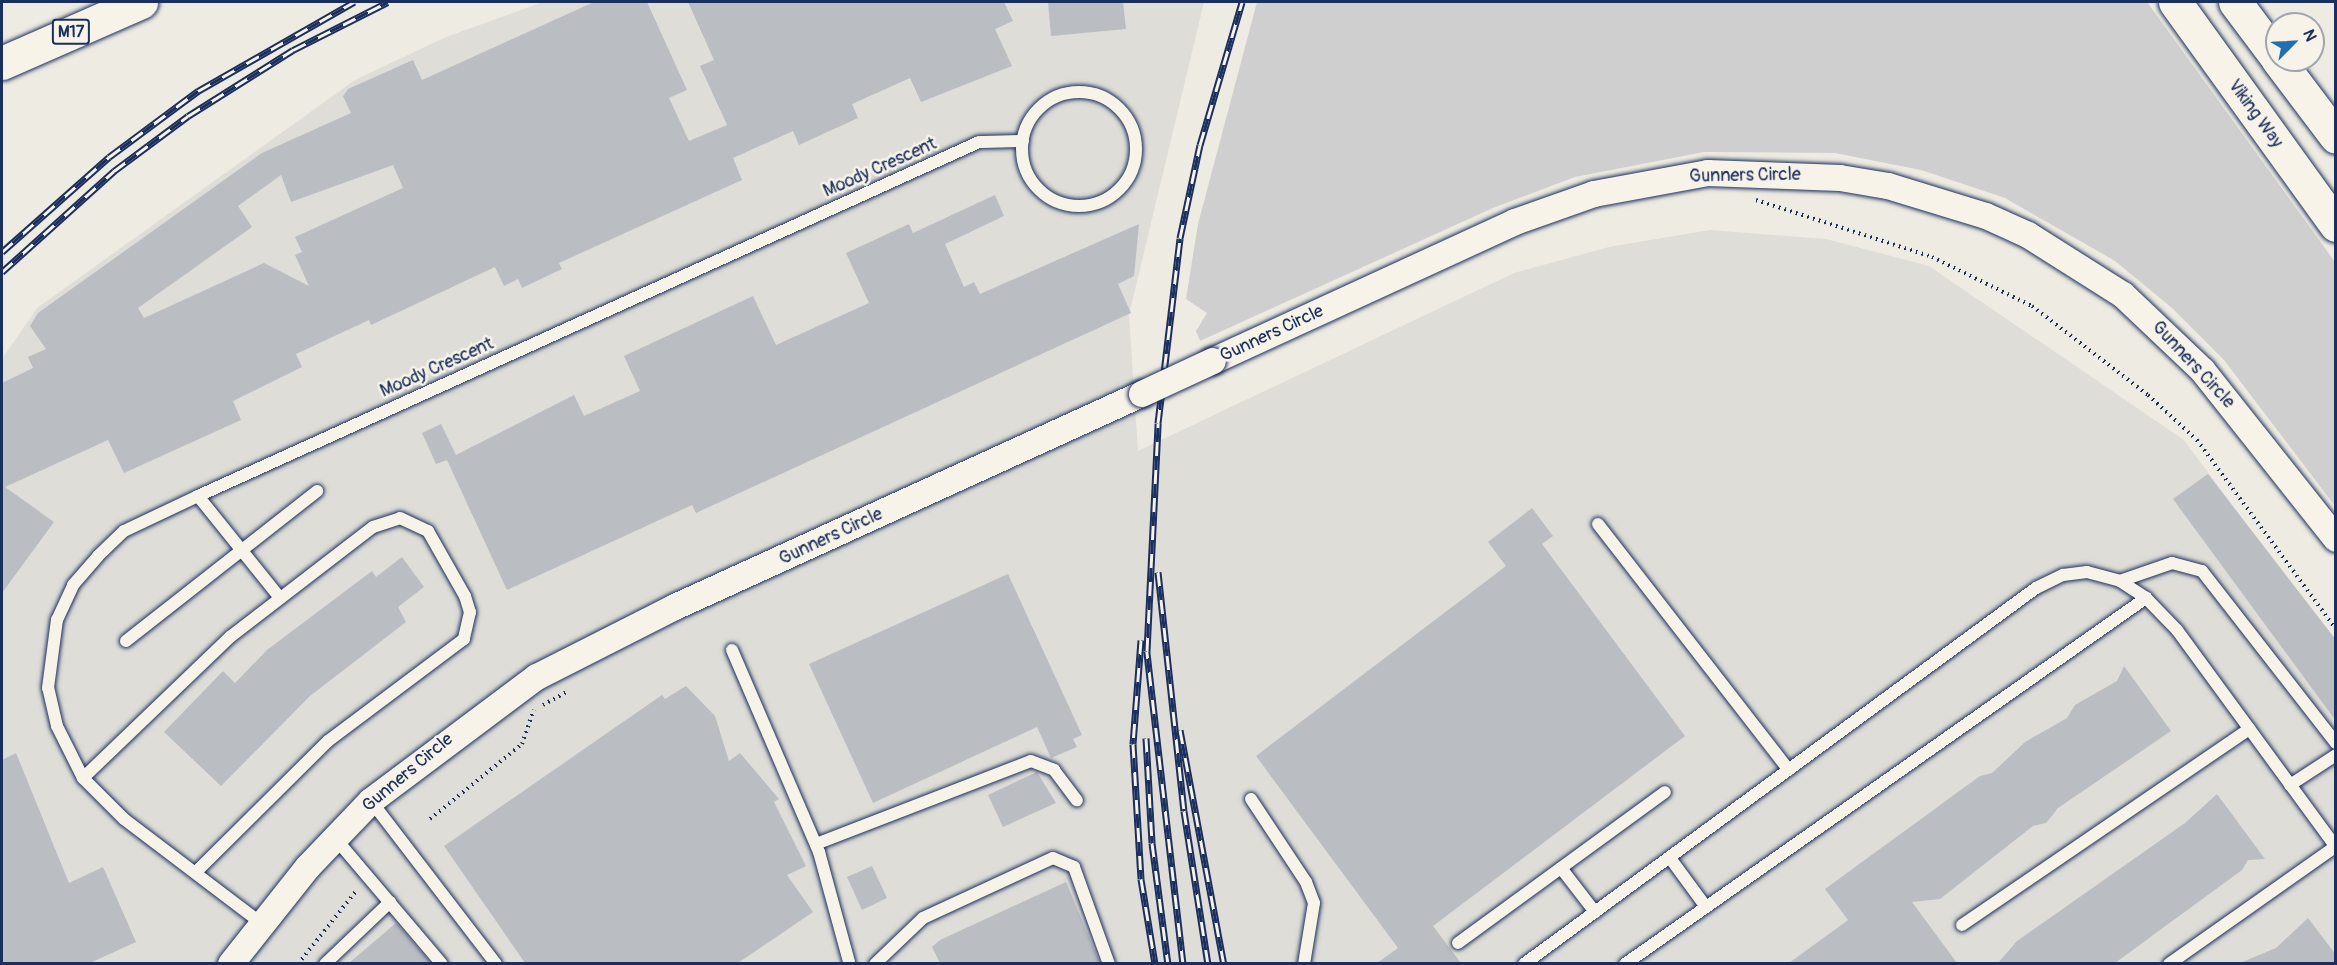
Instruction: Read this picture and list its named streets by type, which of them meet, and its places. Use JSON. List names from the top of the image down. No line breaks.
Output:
{"streets":{"main road":["M17","Viking Way"],"street":["Gunners Circle"],"lane":["Moody Crescent"]},"crossings":[["Moody Crescent","Gunners Circle"]],"north":"top right"}
